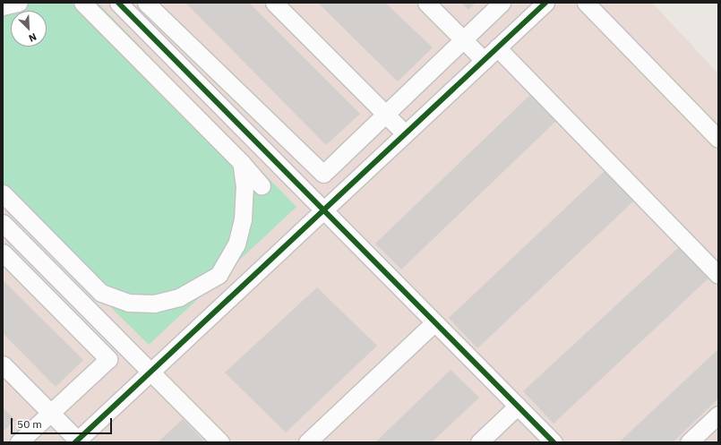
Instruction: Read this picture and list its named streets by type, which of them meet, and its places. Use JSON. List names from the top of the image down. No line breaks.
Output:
{"scale_bar":"50 m","north":"bottom right"}
